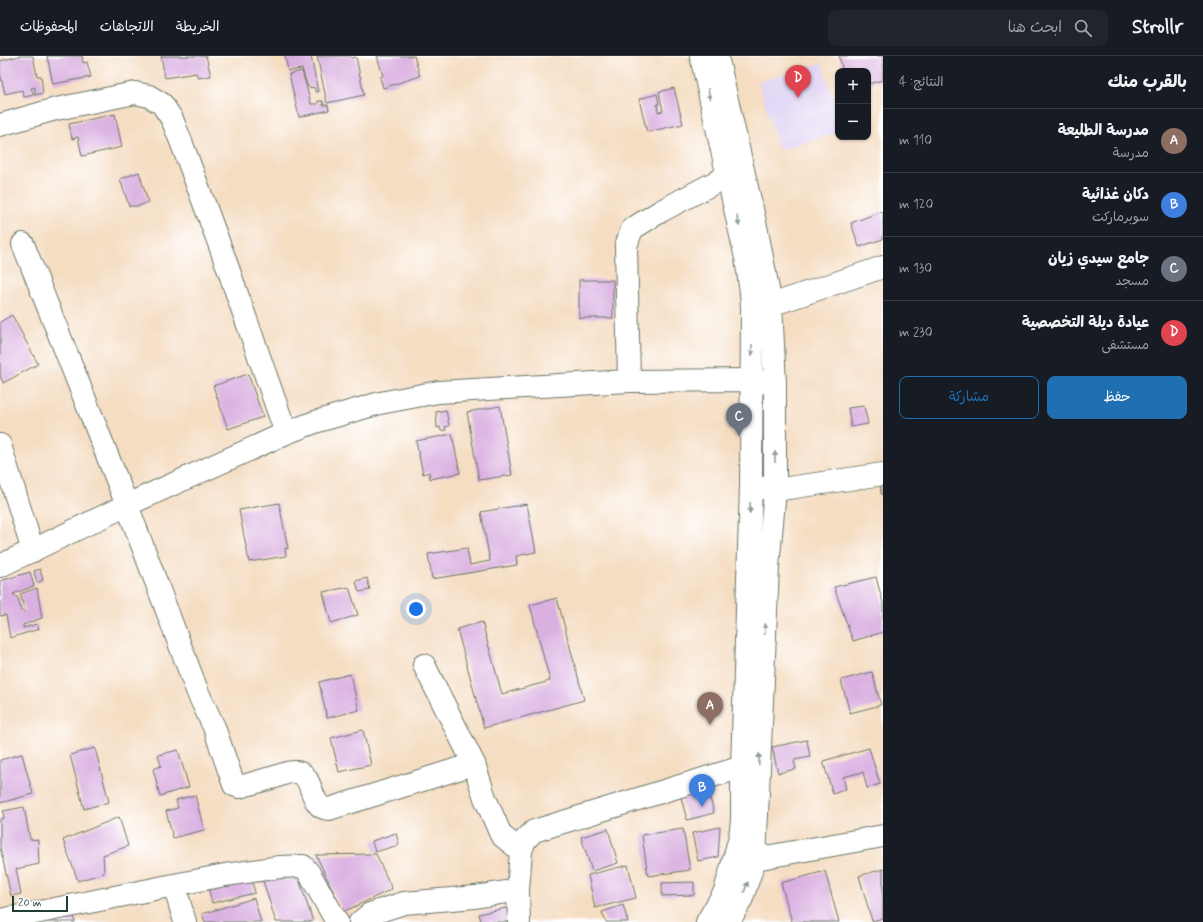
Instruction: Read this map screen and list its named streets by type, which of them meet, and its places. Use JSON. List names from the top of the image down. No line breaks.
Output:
{"scale_bar":"20 m","page":{"header":"Strollr","search":"ابحث هنا","nav":["الخريطة","الاتجاهات","المحفوظات"],"heading":["بالقرب منك","النتائج: 4"],"pins":["D","C","A","B"],"map_buttons":["+","−"],"list":[{"mark":"A","name":"مدرسة الطليعة","note":"مدرسة","value":"110 m"},{"mark":"B","name":"دكان غذائية","note":"سوبرماركت","value":"120 m"},{"mark":"C","name":"جامع سيدي زيان","note":"مسجد","value":"130 m"},{"mark":"D","name":"عيادة ديلة التخصصية","note":"مستشفى","value":"230 m"}],"buttons":["حفظ","مشاركة"],"scale":"20 m"}}
